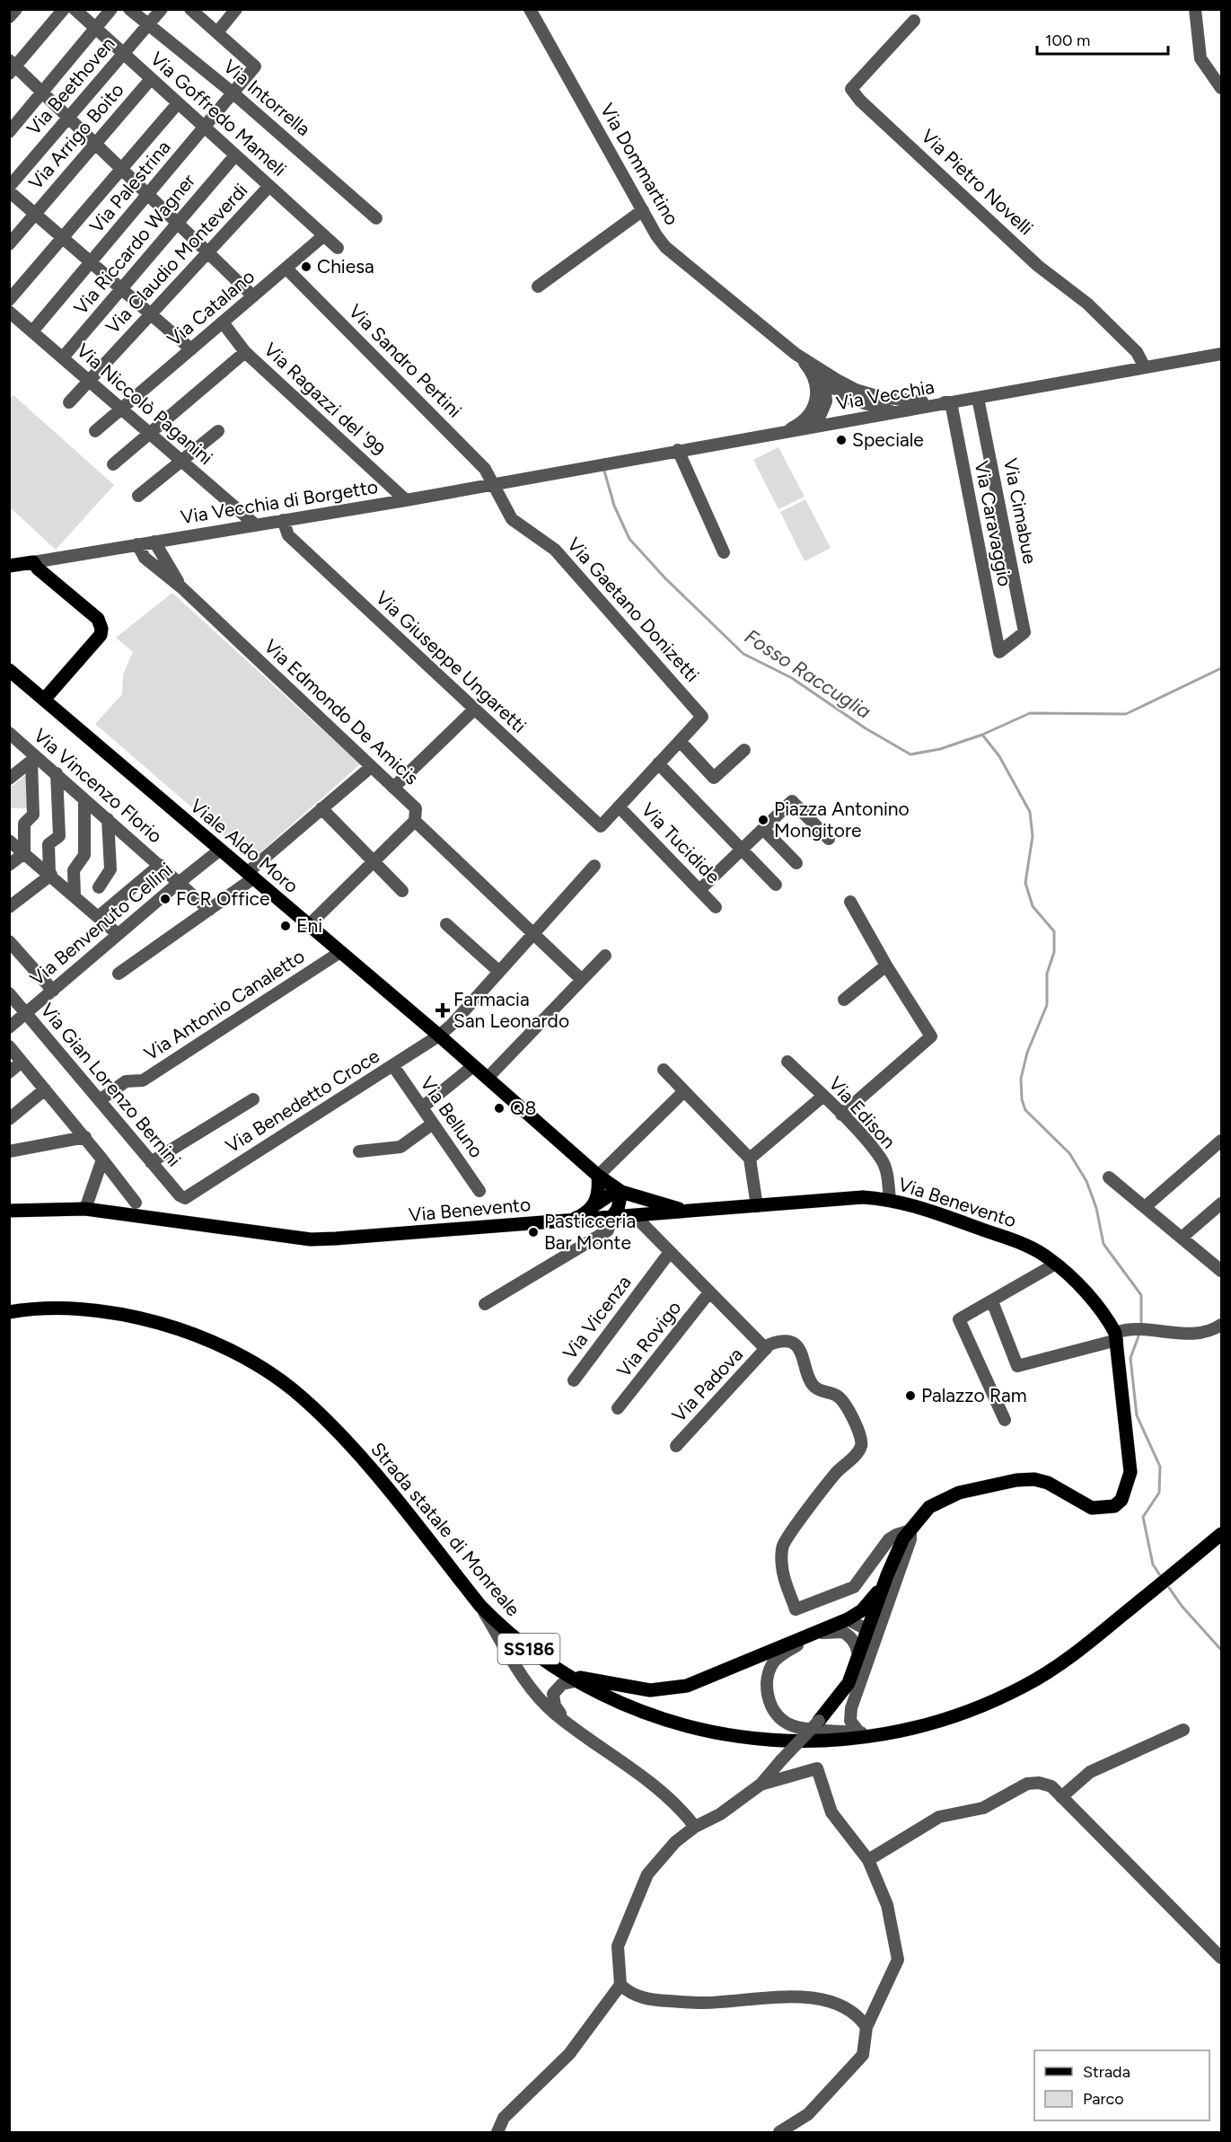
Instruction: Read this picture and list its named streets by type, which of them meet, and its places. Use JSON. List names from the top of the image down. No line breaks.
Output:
{"streets":{"main road":["Via Vecchia di Borgetto","Viale Aldo Moro","Via Benevento","Strada statale di Monreale","SS186"],"street":["Via Beethoven","Via Intorrella","Via Goffredo Mameli","Via Arrigo Boito","Via Dommartino","Via Pietro Novelli","Via Palestrina","Via Riccardo Wagner","Via Claudio Monteverdi","Via Catalano","Via Sandro Pertini","Via Vecchia","Via Ragazzi del '99","Via Niccolò Paganini","Via Cimabue","Via Caravaggio","Via Gaetano Donizetti","Via Giuseppe Ungaretti","Via Edmondo De Amicis","Via Vincenzo Florio","Via Tucidide","Via Benvenuto Cellini","Via Antonio Canaletto","Via Gian Lorenzo Bernini","Via Benedetto Croce","Via Edison","Via Belluno","Via Vicenza","Via Rovigo","Via Padova"]},"crossings":[["Via Beethoven","Via Intorrella"],["Via Beethoven","Via Goffredo Mameli"],["Via Intorrella","Via Palestrina"],["Via Goffredo Mameli","Via Arrigo Boito"],["Via Goffredo Mameli","Via Palestrina"],["Via Goffredo Mameli","Via Riccardo Wagner"],["Via Goffredo Mameli","Via Claudio Monteverdi"],["Via Goffredo Mameli","Via Catalano"],["Via Pietro Novelli","Via Vecchia"],["Via Palestrina","Via Niccolò Paganini"],["Via Riccardo Wagner","Via Niccolò Paganini"],["Via Claudio Monteverdi","Via Niccolò Paganini"],["Via Catalano","Via Sandro Pertini"],["Via Catalano","Via Ragazzi del '99"],["Via Catalano","Via Niccolò Paganini"],["Via Sandro Pertini","Via Vecchia di Borgetto"],["Via Sandro Pertini","Via Gaetano Donizetti"],["Via Vecchia","Via Vecchia di Borgetto"],["Via Vecchia","Via Cimabue"],["Via Vecchia","Via Caravaggio"],["Via Ragazzi del '99","Via Vecchia di Borgetto"],["Via Niccolò Paganini","Via Vecchia di Borgetto"],["Via Vecchia di Borgetto","Via Gaetano Donizetti"],["Via Vecchia di Borgetto","Via Giuseppe Ungaretti"],["Via Cimabue","Via Caravaggio"],["Via Giuseppe Ungaretti","Via Tucidide"],["Via Edmondo De Amicis","Via Benedetto Croce"],["Via Vincenzo Florio","Via Benvenuto Cellini"],["Viale Aldo Moro","Via Benvenuto Cellini"],["Viale Aldo Moro","Via Antonio Canaletto"],["Viale Aldo Moro","Via Benedetto Croce"],["Viale Aldo Moro","Via Benevento"],["Via Benvenuto Cellini","Via Gian Lorenzo Bernini"],["Via Antonio Canaletto","Via Gian Lorenzo Bernini"],["Via Gian Lorenzo Bernini","Via Benedetto Croce"],["Via Benedetto Croce","Via Belluno"],["Via Edison","Via Benevento"]],"water":["Fosso Raccuglia"],"places":{"other":["Chiesa","Speciale","Piazza Antonino Mongitore","FCR Office","Eni","Q8","Pasticceria Bar Monte","Palazzo Ram"],"health":["Farmacia San Leonardo"]},"legend":["Strada","Parco"],"scale_bar":"100 m"}
